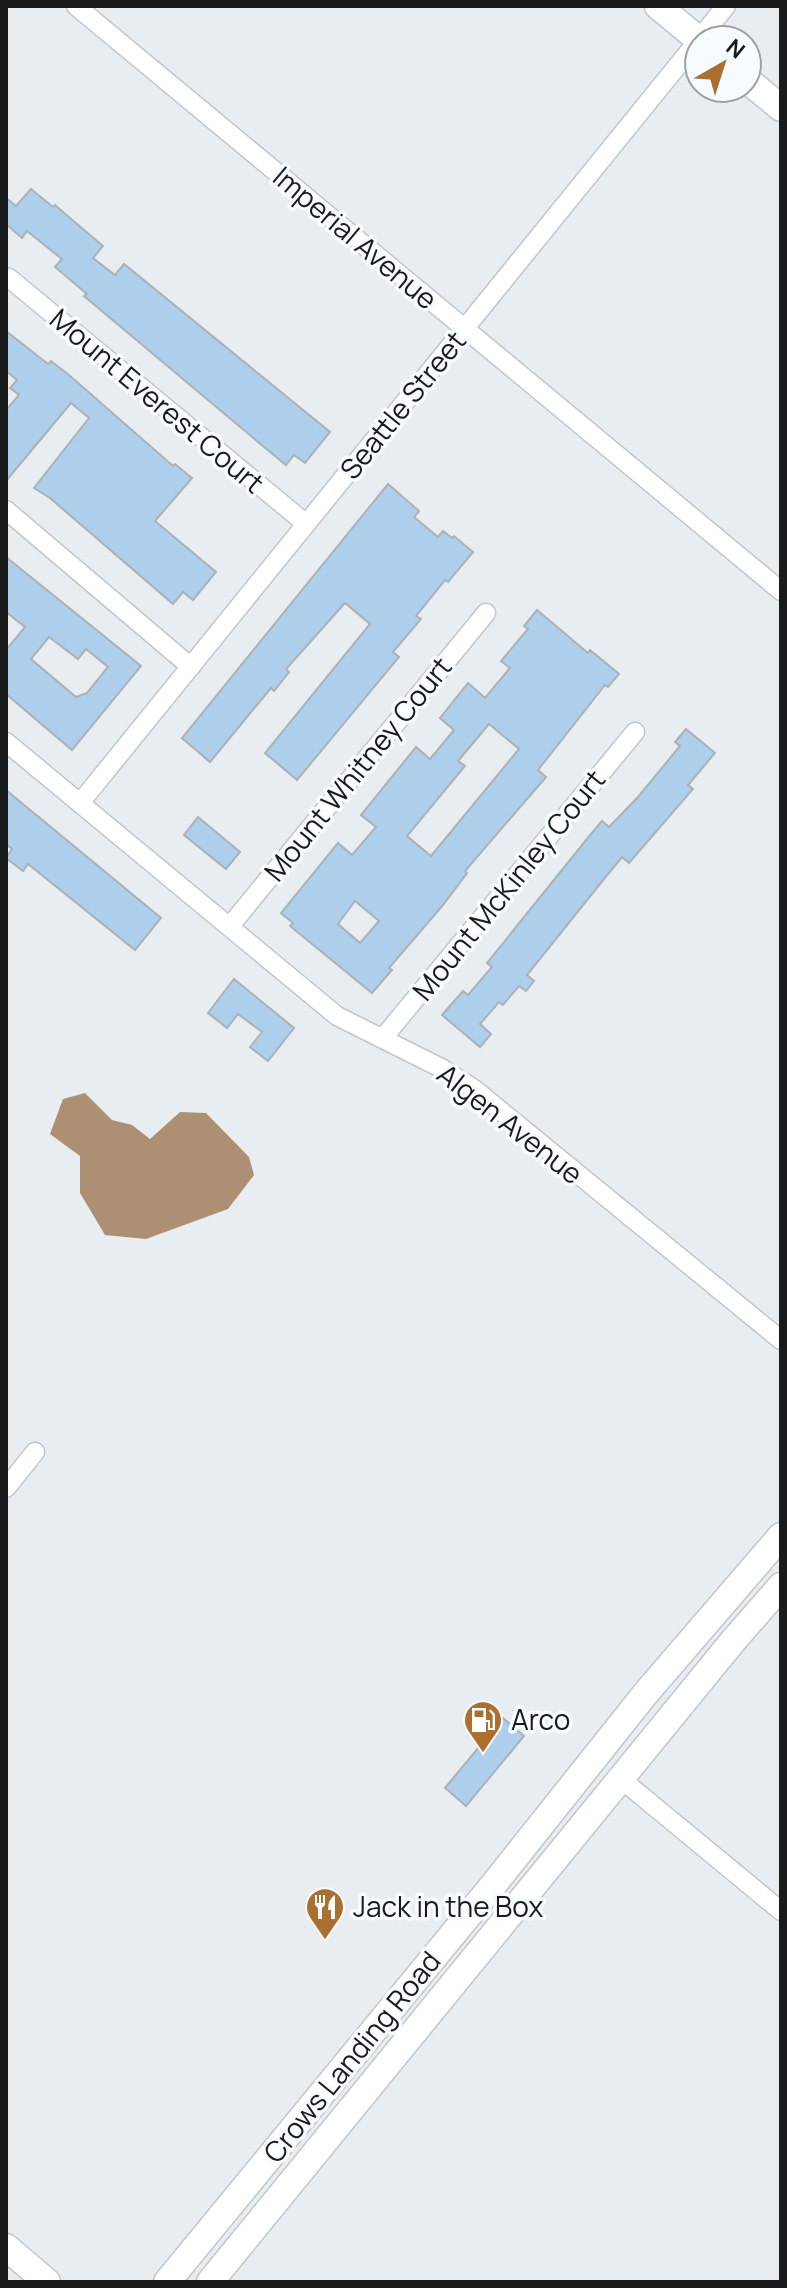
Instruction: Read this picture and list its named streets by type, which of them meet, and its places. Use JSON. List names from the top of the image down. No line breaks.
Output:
{"streets":{"main road":["Crows Landing Road"],"street":["Imperial Avenue","Mount Everest Court","Seattle Street","Mount Whitney Court","Mount McKinley Court","Algen Avenue"]},"crossings":[["Imperial Avenue","Seattle Street"],["Mount Everest Court","Seattle Street"],["Seattle Street","Algen Avenue"],["Mount Whitney Court","Algen Avenue"],["Mount McKinley Court","Algen Avenue"]],"places":{"fuel station":["Arco"],"restaurant":["Jack in the Box"]},"north":"top right"}
